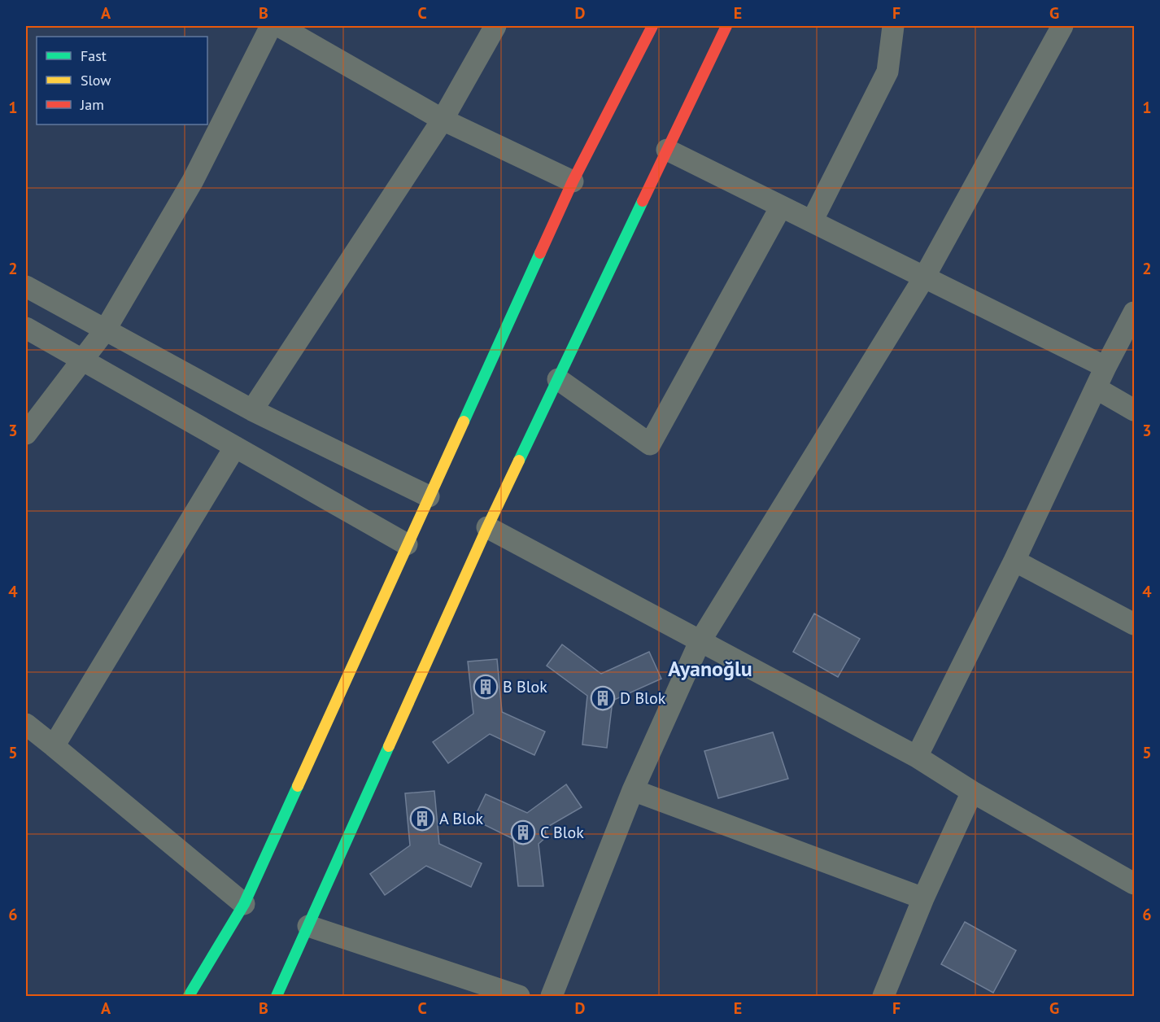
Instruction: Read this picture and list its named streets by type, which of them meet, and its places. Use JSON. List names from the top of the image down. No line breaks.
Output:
{"districts":["Ayanoğlu"],"places":{"building":["B Blok","D Blok","A Blok","C Blok"]},"legend":["Fast","Slow","Jam"],"grid":{"columns":["A","B","C","D","E","F","G"],"rows":["1","2","3","4","5","6"]}}
